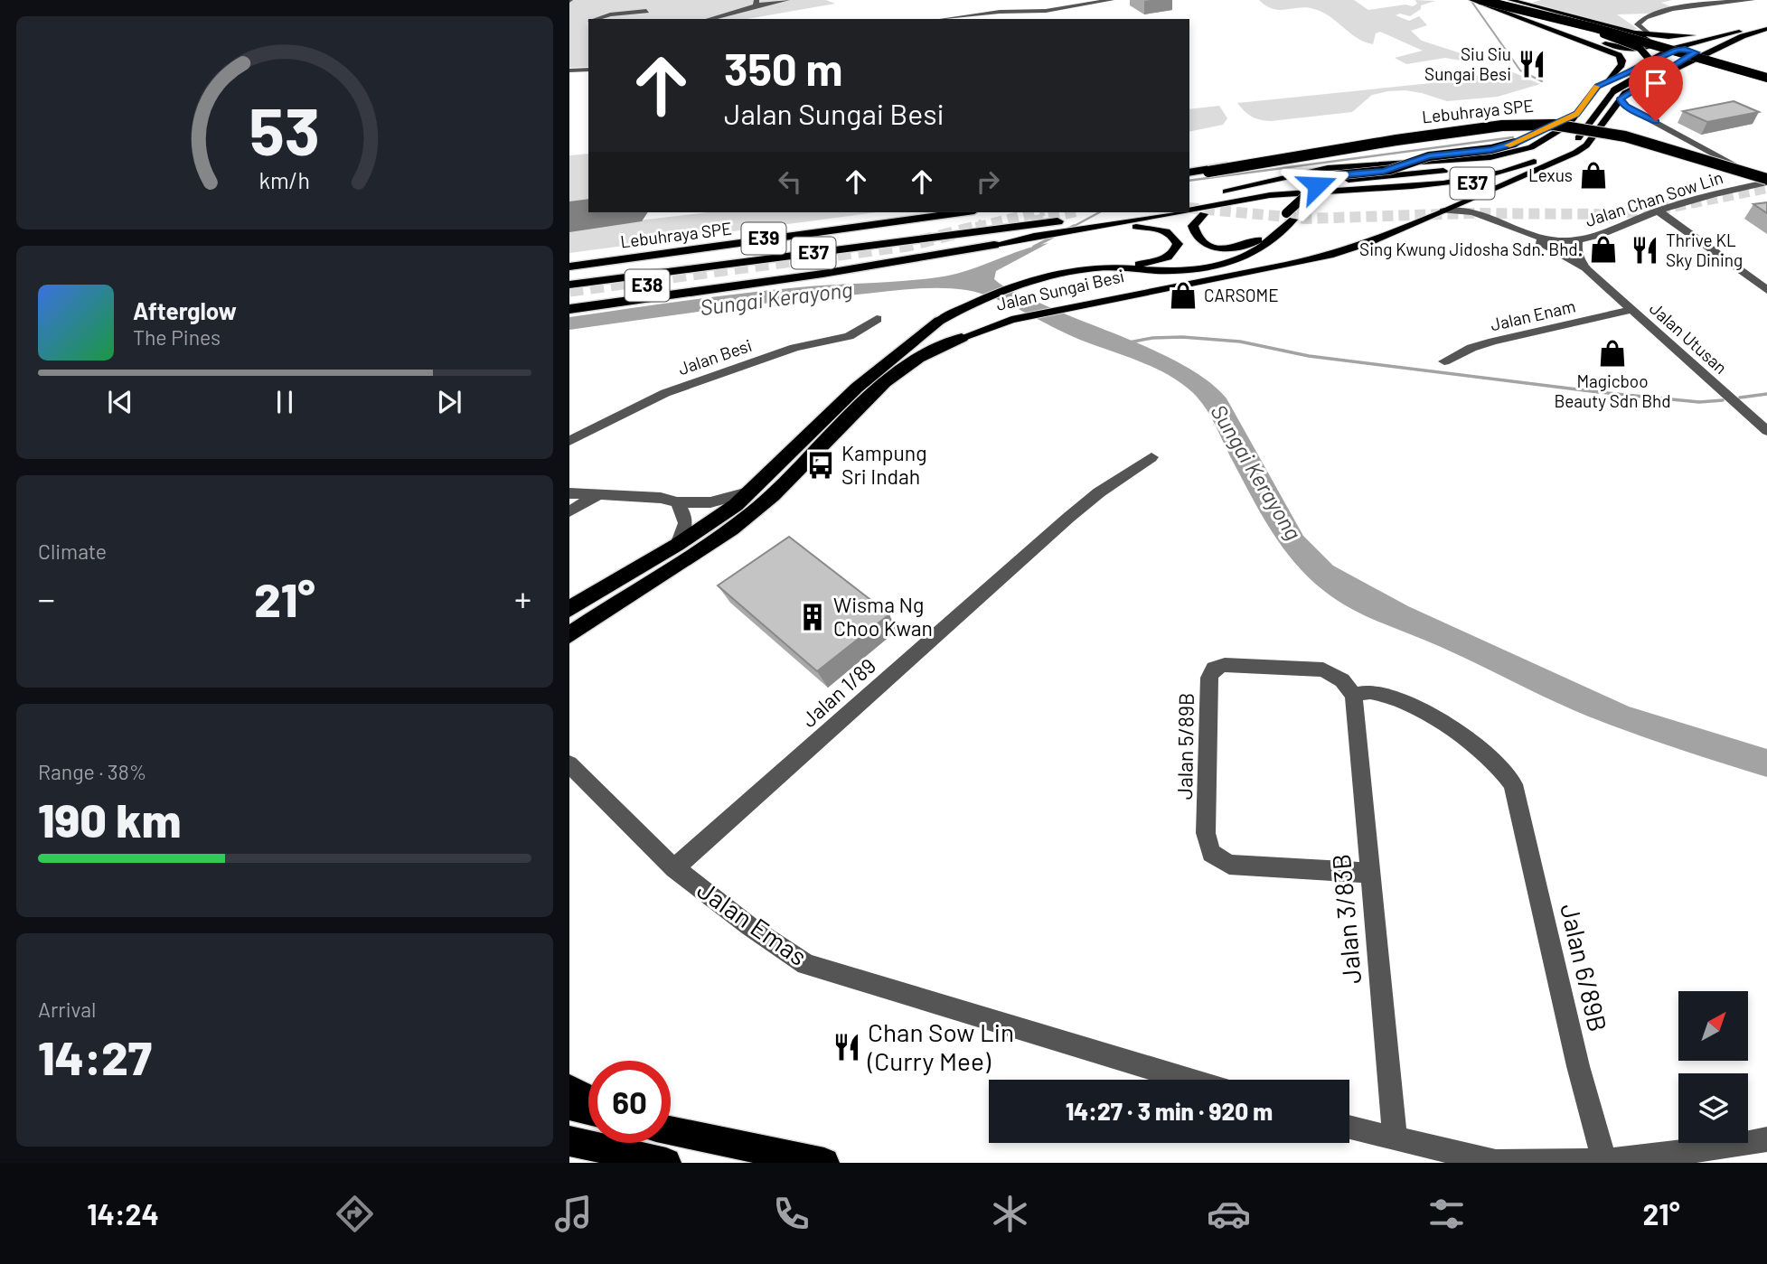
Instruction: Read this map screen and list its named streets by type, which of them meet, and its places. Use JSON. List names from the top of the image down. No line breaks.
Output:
{"streets":{"highway":["Lebuhraya SPE","E37","E39","E38","Jalan Sungai Besi"],"street":["Jalan Chan Sow Lin","Jalan Enam","Jalan Utusan","Jalan Besi","Jalan 1/89","Jalan 5/89B","Jalan 3/83B","Jalan Emas","Jalan 6/89B"]},"crossings":[["Lebuhraya SPE","Jalan Chan Sow Lin"],["E37","Jalan Sungai Besi"],["Jalan Chan Sow Lin","Jalan Sungai Besi"],["Jalan Chan Sow Lin","Jalan Utusan"],["Jalan Enam","Jalan Utusan"],["Jalan 1/89","Jalan Emas"],["Jalan 5/89B","Jalan 3/83B"],["Jalan 5/89B","Jalan 6/89B"],["Jalan 3/83B","Jalan 6/89B"]],"water":["Sungai Kerayong"],"places":{"restaurant":["Siu Siu Sungai Besi","Thrive KL Sky Dining","Chan Sow Lin (Curry Mee)"],"shop":["Lexus","Sing Kwung Jidosha Sdn. Bhd.","CARSOME","Magicboo Beauty Sdn Bhd"],"bus stop":["Kampung Sri Indah"],"building":["Wisma Ng Choo Kwan"]},"north":"top right","page":{"turn":["350 m","Jalan Sungai Besi"],"song":["Afterglow","The Pines"],"tile":["Climate",["Range · 38%","190 km"],["Arrival","14:27"]],"heat":["−","21°","+"],"limit":"60","trip":"14:27 · 3 min · 920 m","tabs":["14:24","21°"],"gauge":["53","km/h"]}}
